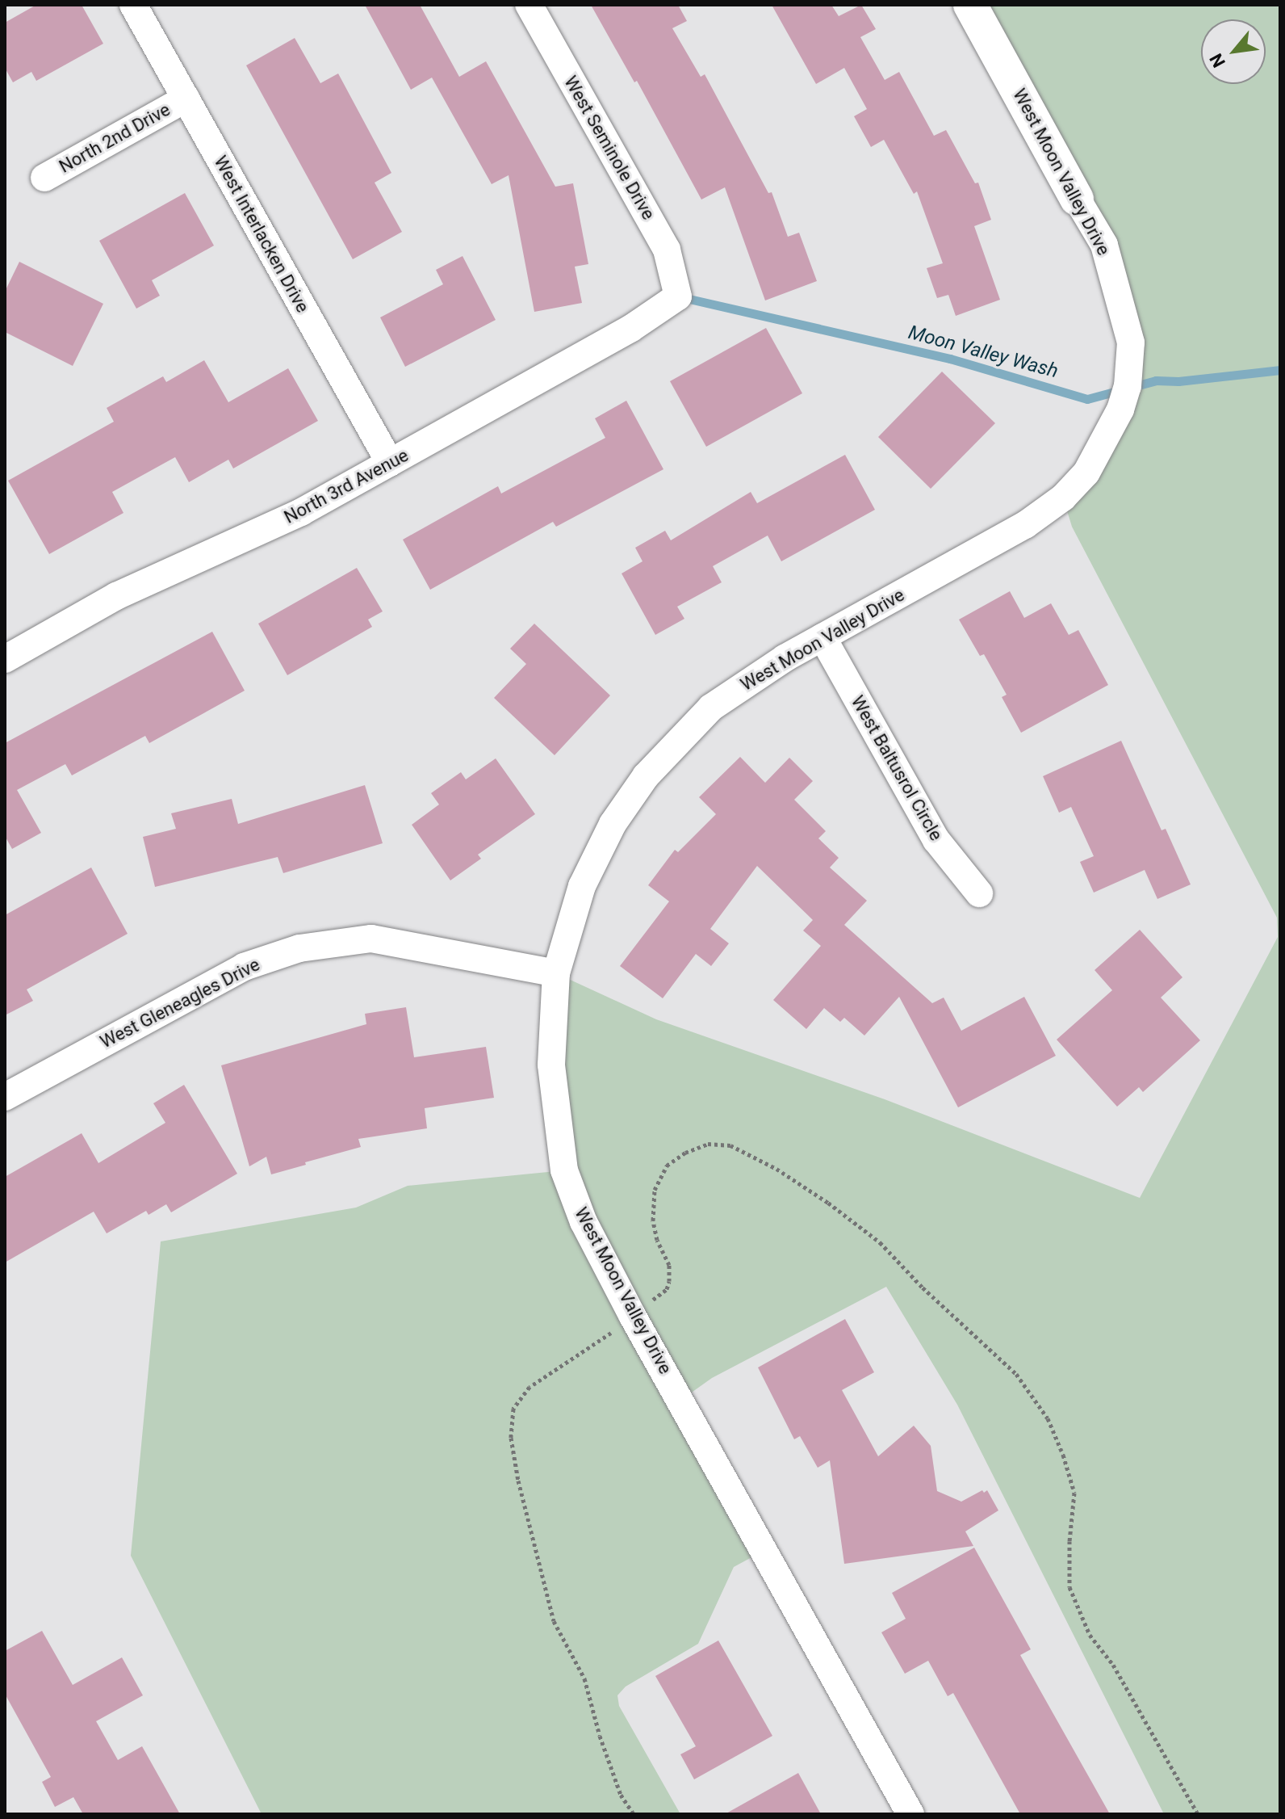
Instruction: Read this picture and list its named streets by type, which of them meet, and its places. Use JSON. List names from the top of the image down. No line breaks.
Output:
{"streets":{"street":["North 2nd Drive","West Seminole Drive","West Moon Valley Drive","West Interlacken Drive","North 3rd Avenue","West Baltusrol Circle","West Gleneagles Drive"]},"crossings":[["North 2nd Drive","West Interlacken Drive"],["West Seminole Drive","North 3rd Avenue"],["West Moon Valley Drive","West Baltusrol Circle"],["West Moon Valley Drive","West Gleneagles Drive"],["West Interlacken Drive","North 3rd Avenue"]],"water":["Moon Valley Wash"],"north":"bottom left"}
